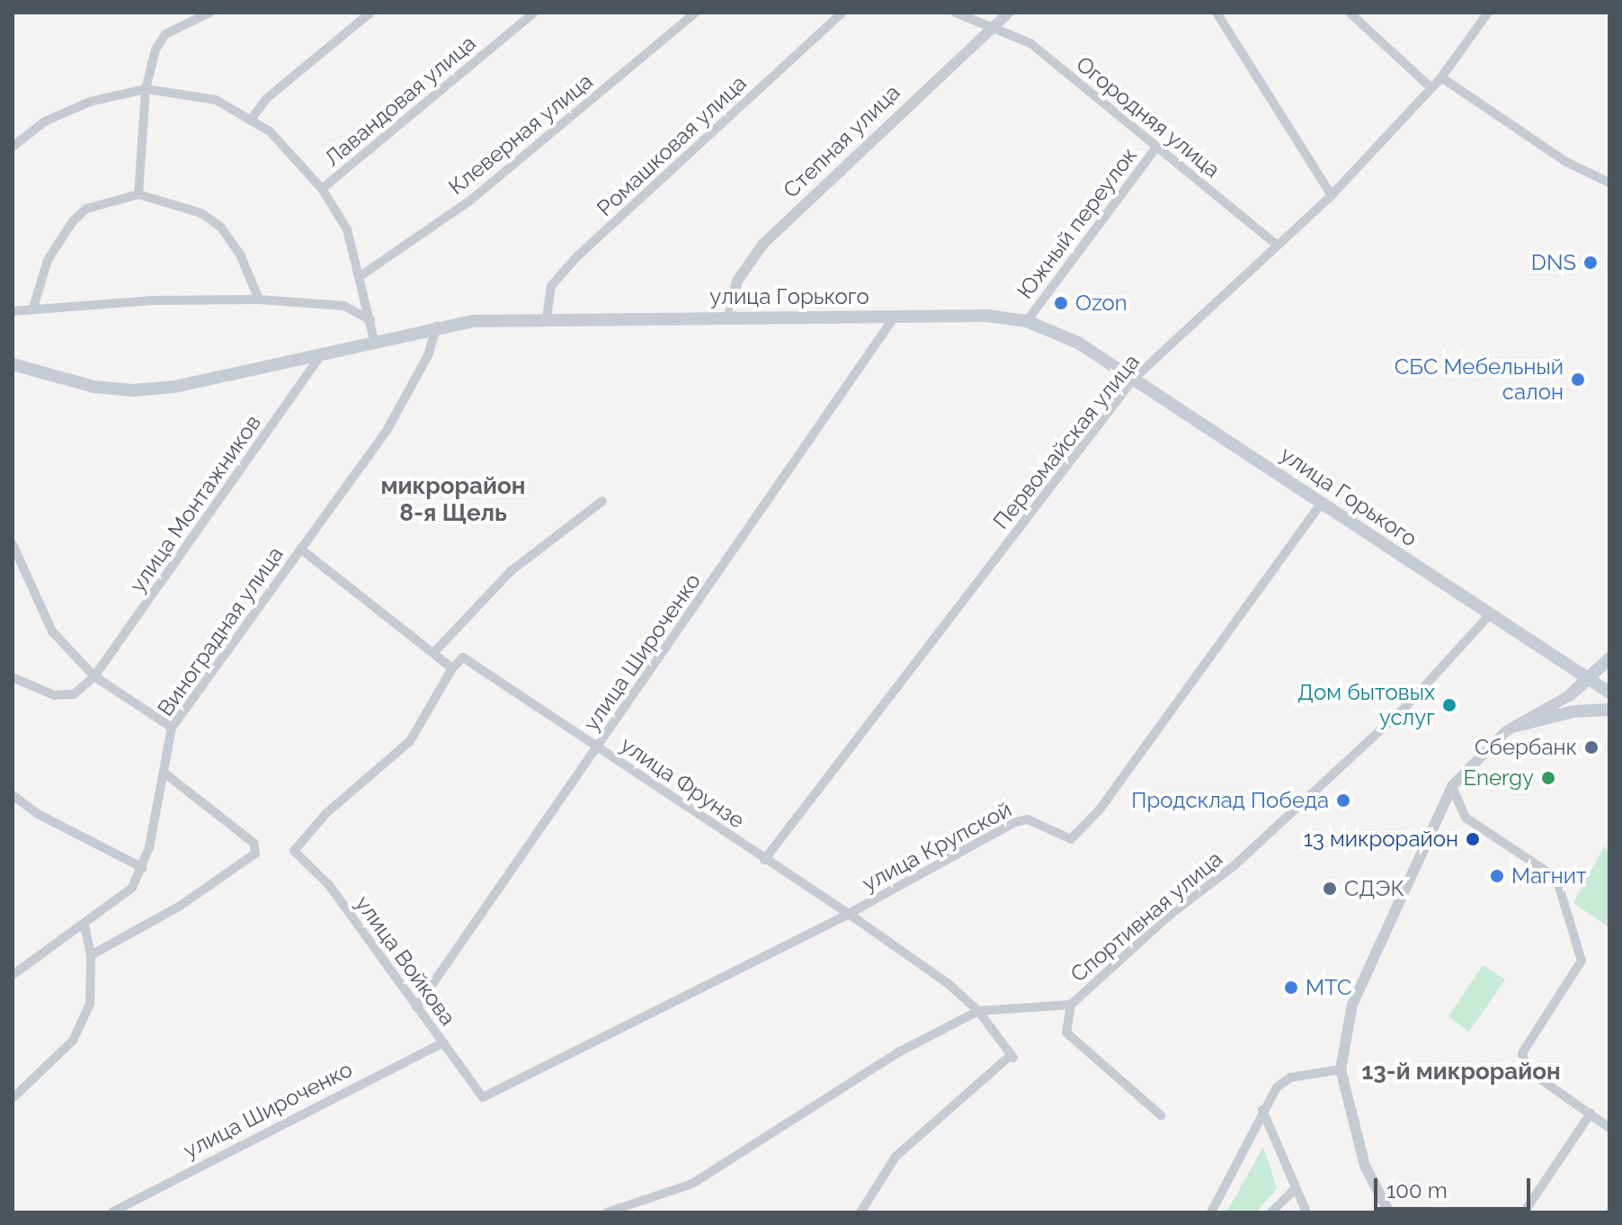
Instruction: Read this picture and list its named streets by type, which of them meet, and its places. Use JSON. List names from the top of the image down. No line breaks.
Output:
{"streets":{"main road":["улица Горького"],"street":["Лавандовая улица","Огородняя улица","Клеверная улица","Степная улица","Ромашковая улица","Южный переулок","Первомайская улица","улица Монтажников","Виноградная улица","улица Широченко","улица Фрунзе","улица Крупской","Спортивная улица","улица Войкова"]},"crossings":[["Огородняя улица","Степная улица"],["Огородняя улица","Южный переулок"],["Огородняя улица","Первомайская улица"],["Степная улица","улица Горького"],["Ромашковая улица","улица Горького"],["Южный переулок","улица Горького"],["улица Горького","Первомайская улица"],["улица Горького","улица Монтажников"],["улица Горького","Виноградная улица"],["улица Горького","улица Широченко"],["улица Горького","улица Крупской"],["улица Горького","Спортивная улица"],["Первомайская улица","улица Фрунзе"],["улица Широченко","улица Фрунзе"],["улица Широченко","улица Войкова"],["улица Фрунзе","улица Крупской"],["улица Фрунзе","Спортивная улица"],["улица Фрунзе","улица Войкова"],["улица Крупской","улица Войкова"]],"districts":["микрорайон 8-я Щель","13-й микрорайон"],"places":["DNS","Ozon","СБС Мебельный салон","Дом бытовых услуг","Сбербанк","Energy","Продсклад Победа","13 микрорайон","Магнит","СДЭК","МТС"],"scale_bar":"100 m"}
